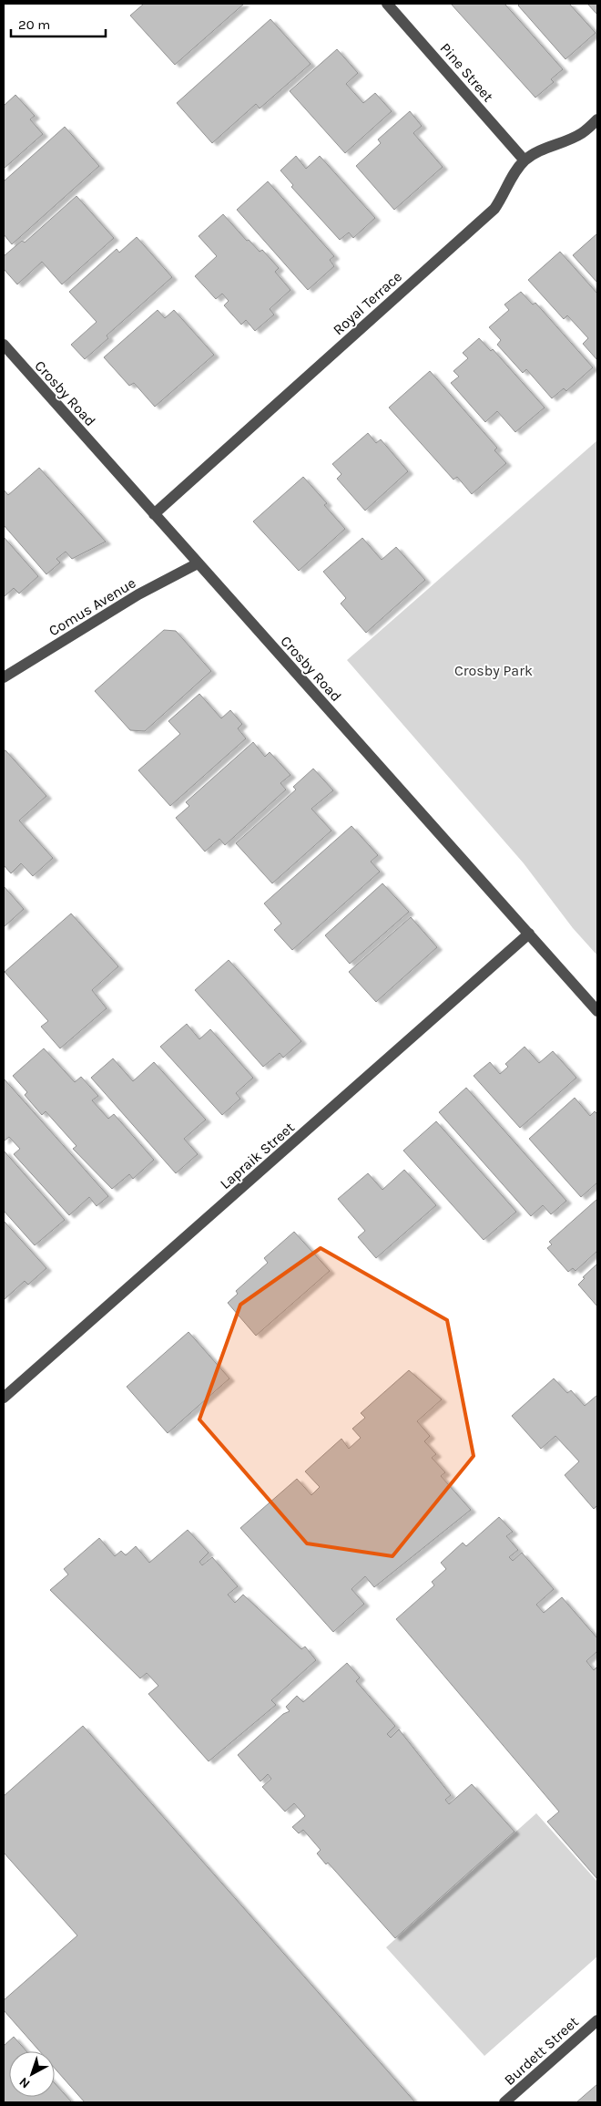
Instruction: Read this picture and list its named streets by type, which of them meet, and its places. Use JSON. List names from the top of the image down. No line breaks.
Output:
{"streets":{"street":["Pine Street","Royal Terrace","Crosby Road","Comus Avenue","Lapraik Street","Burdett Street"]},"crossings":[["Pine Street","Royal Terrace"],["Royal Terrace","Crosby Road"],["Crosby Road","Comus Avenue"],["Crosby Road","Lapraik Street"]],"parks":["Crosby Park"],"scale_bar":"20 m","north":"bottom left"}
